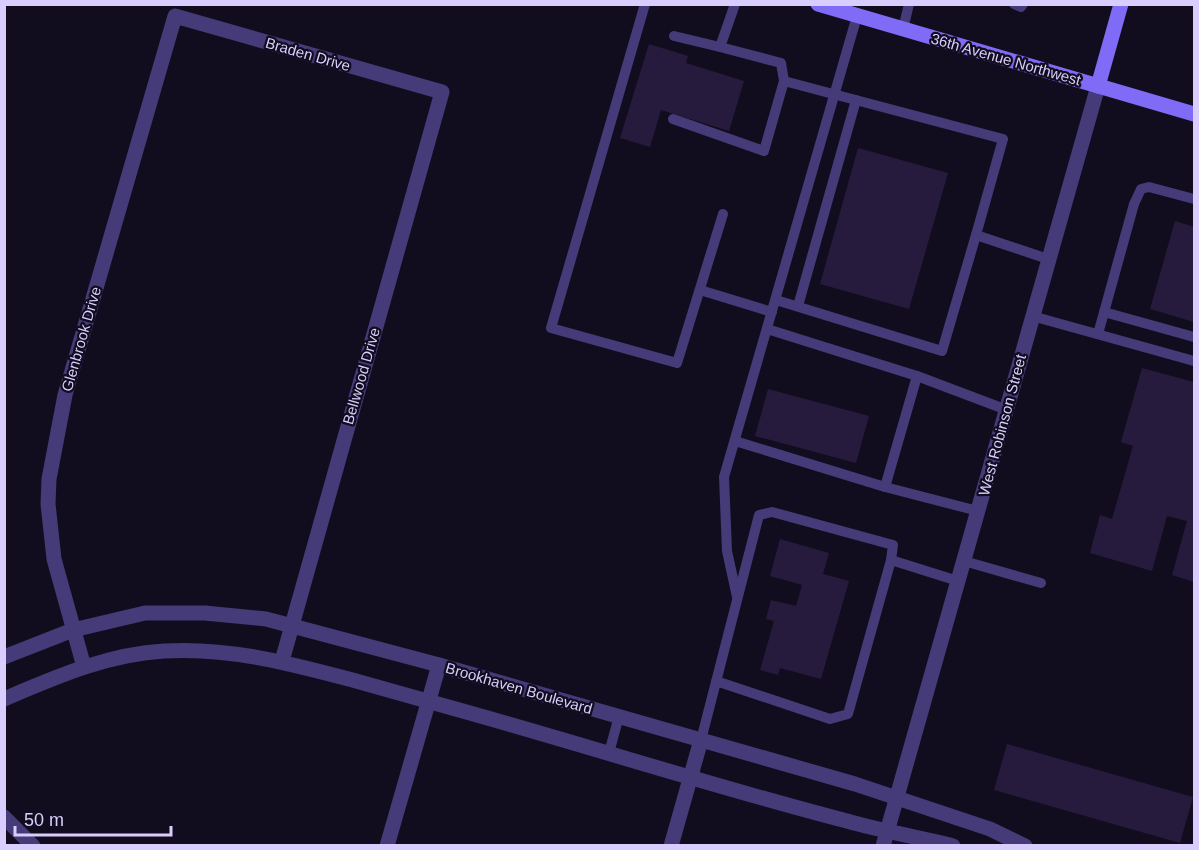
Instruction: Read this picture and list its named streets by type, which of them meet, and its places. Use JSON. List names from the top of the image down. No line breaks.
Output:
{"streets":{"main road":["36th Avenue Northwest","West Robinson Street"],"street":["Braden Drive","Glenbrook Drive","Bellwood Drive","Brookhaven Boulevard"]},"crossings":[["Braden Drive","Glenbrook Drive"],["Braden Drive","Bellwood Drive"],["36th Avenue Northwest","West Robinson Street"],["Glenbrook Drive","Brookhaven Boulevard"],["Bellwood Drive","Brookhaven Boulevard"],["West Robinson Street","Brookhaven Boulevard"]],"scale_bar":"50 m"}
